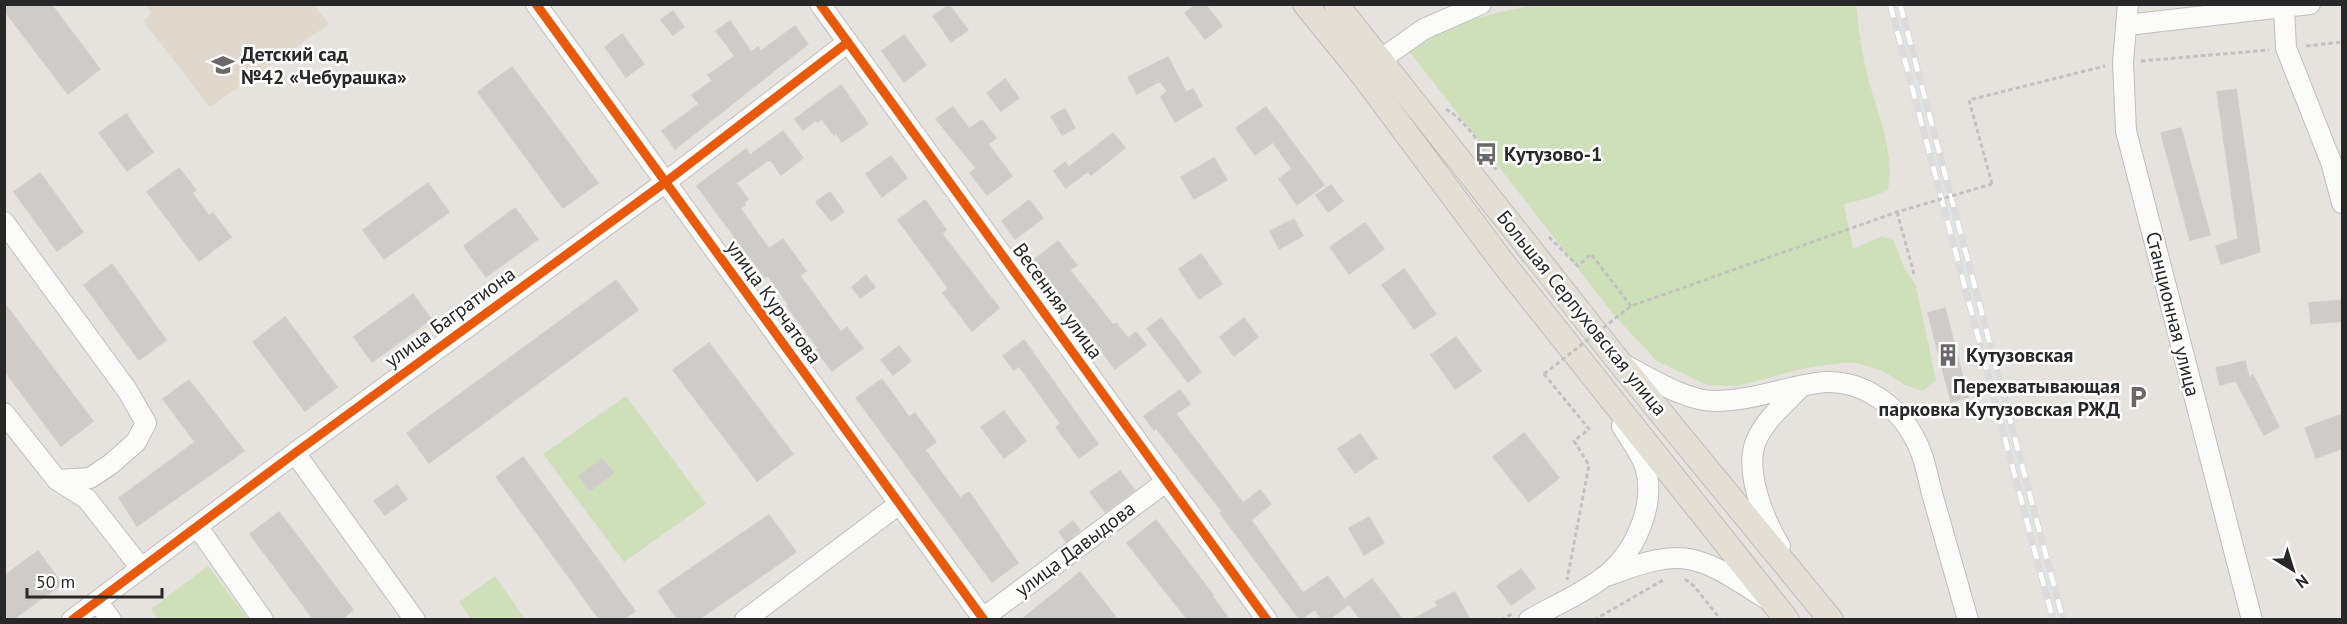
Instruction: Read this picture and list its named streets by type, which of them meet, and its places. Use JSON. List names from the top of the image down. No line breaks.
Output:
{"streets":{"main road":["Большая Серпуховская улица"],"street":["Весенняя улица","улица Курчатова","Станционная улица","улица Багратиона","улица Давыдова"]},"crossings":[["Весенняя улица","улица Багратиона"],["Весенняя улица","улица Давыдова"],["улица Курчатова","улица Багратиона"],["улица Курчатова","улица Давыдова"]],"places":{"school or university":["Детский сад №42 «Чебурашка»"],"bus stop":["Кутузово-1"],"building":["Кутузовская"],"parking":["Перехватывающая парковка Кутузовская РЖД"]},"scale_bar":"50 m","north":"bottom right"}
